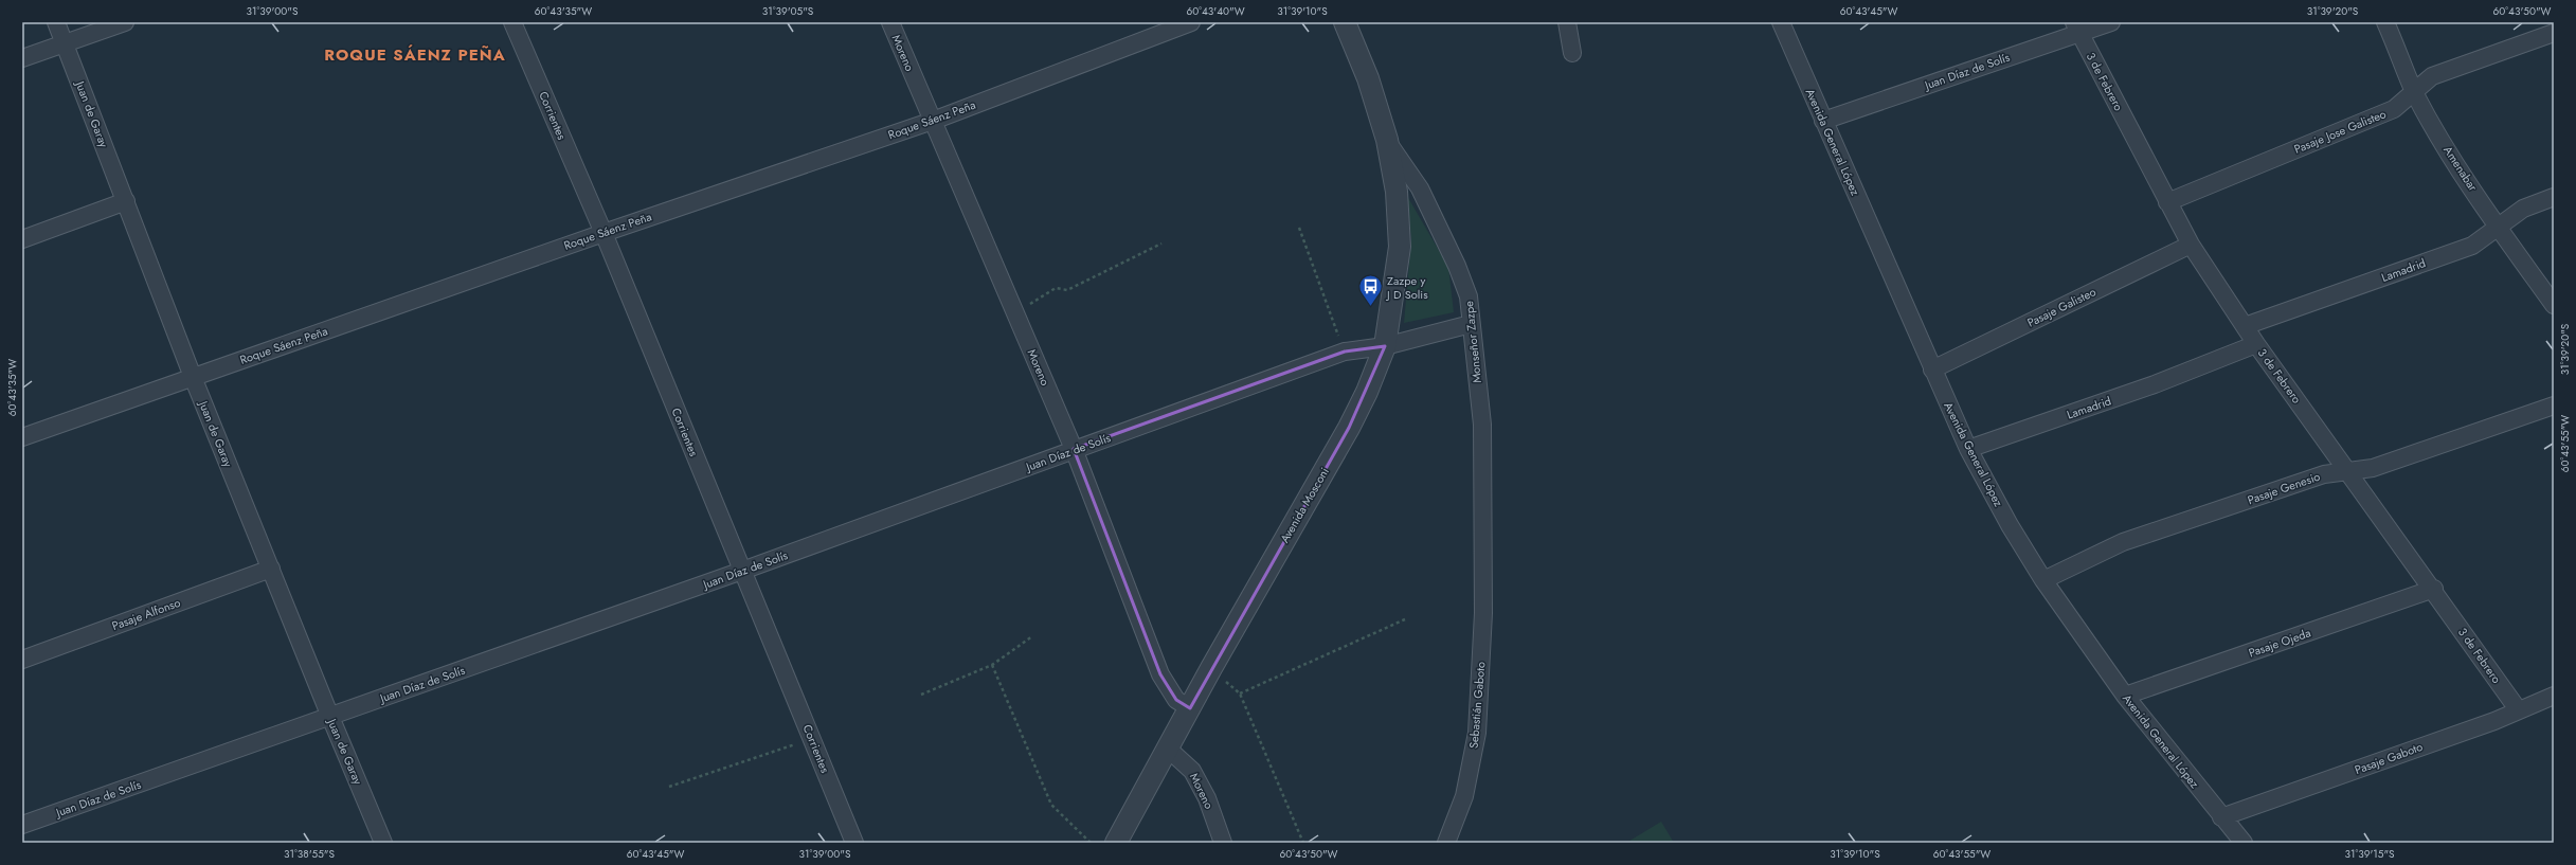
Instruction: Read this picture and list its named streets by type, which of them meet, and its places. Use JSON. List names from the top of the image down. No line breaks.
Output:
{"streets":{"street":["Moreno","Juan Díaz de Solís","3 de Febrero","Juan de Garay","Corrientes","Roque Sáenz Peña","Pasaje Jose Galisteo","Avenida General López","Amenabar","Lamadrid","Pasaje Galisteo","Monseñor Zazpe","Pasaje Genesio","Avenida Mosconi","Pasaje Alfonso","Pasaje Ojeda","Sebastián Gaboto","Pasaje Gaboto"]},"crossings":[["Moreno","Juan Díaz de Solís"],["Moreno","Roque Sáenz Peña"],["Moreno","Avenida Mosconi"],["Juan Díaz de Solís","3 de Febrero"],["Juan Díaz de Solís","Juan de Garay"],["Juan Díaz de Solís","Corrientes"],["Juan Díaz de Solís","Avenida General López"],["Juan Díaz de Solís","Monseñor Zazpe"],["Juan Díaz de Solís","Avenida Mosconi"],["3 de Febrero","Pasaje Jose Galisteo"],["3 de Febrero","Lamadrid"],["3 de Febrero","Pasaje Galisteo"],["3 de Febrero","Pasaje Genesio"],["3 de Febrero","Pasaje Ojeda"],["3 de Febrero","Pasaje Gaboto"],["Juan de Garay","Roque Sáenz Peña"],["Juan de Garay","Pasaje Alfonso"],["Corrientes","Roque Sáenz Peña"],["Pasaje Jose Galisteo","Amenabar"],["Avenida General López","Lamadrid"],["Avenida General López","Pasaje Galisteo"],["Avenida General López","Pasaje Genesio"],["Avenida General López","Pasaje Ojeda"],["Avenida General López","Pasaje Gaboto"],["Amenabar","Lamadrid"],["Monseñor Zazpe","Avenida Mosconi"],["Monseñor Zazpe","Sebastián Gaboto"]],"districts":["ROQUE SÁENZ PEÑA"],"places":{"bus stop":["Zazpe y J D Solis"]},"coordinates":["31°39'00\"S","60°43'35\"W","31°39'05\"S","60°43'40\"W","31°39'10\"S","60°43'45\"W","31°39'20\"S","60°43'50\"W","60°43'55\"W","31°38'55\"S","31°39'15\"S"]}
